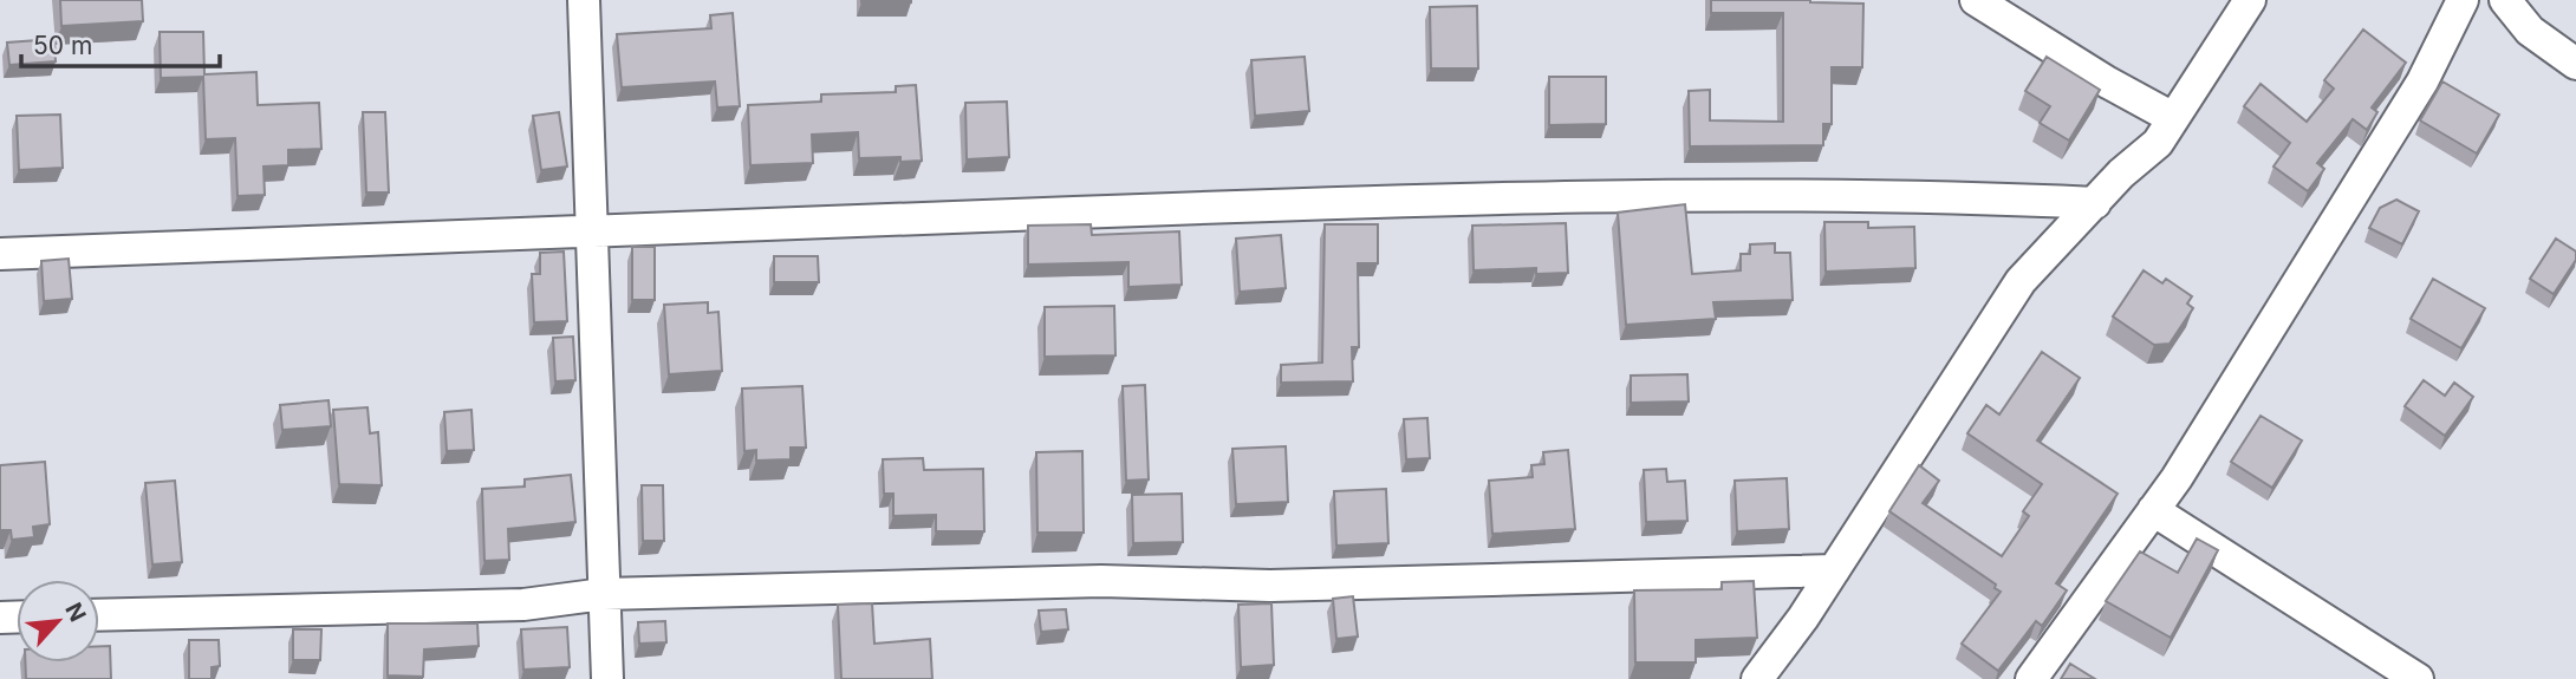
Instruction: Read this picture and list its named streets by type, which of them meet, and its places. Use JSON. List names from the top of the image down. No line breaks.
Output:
{"scale_bar":"50 m","north":"top right"}
